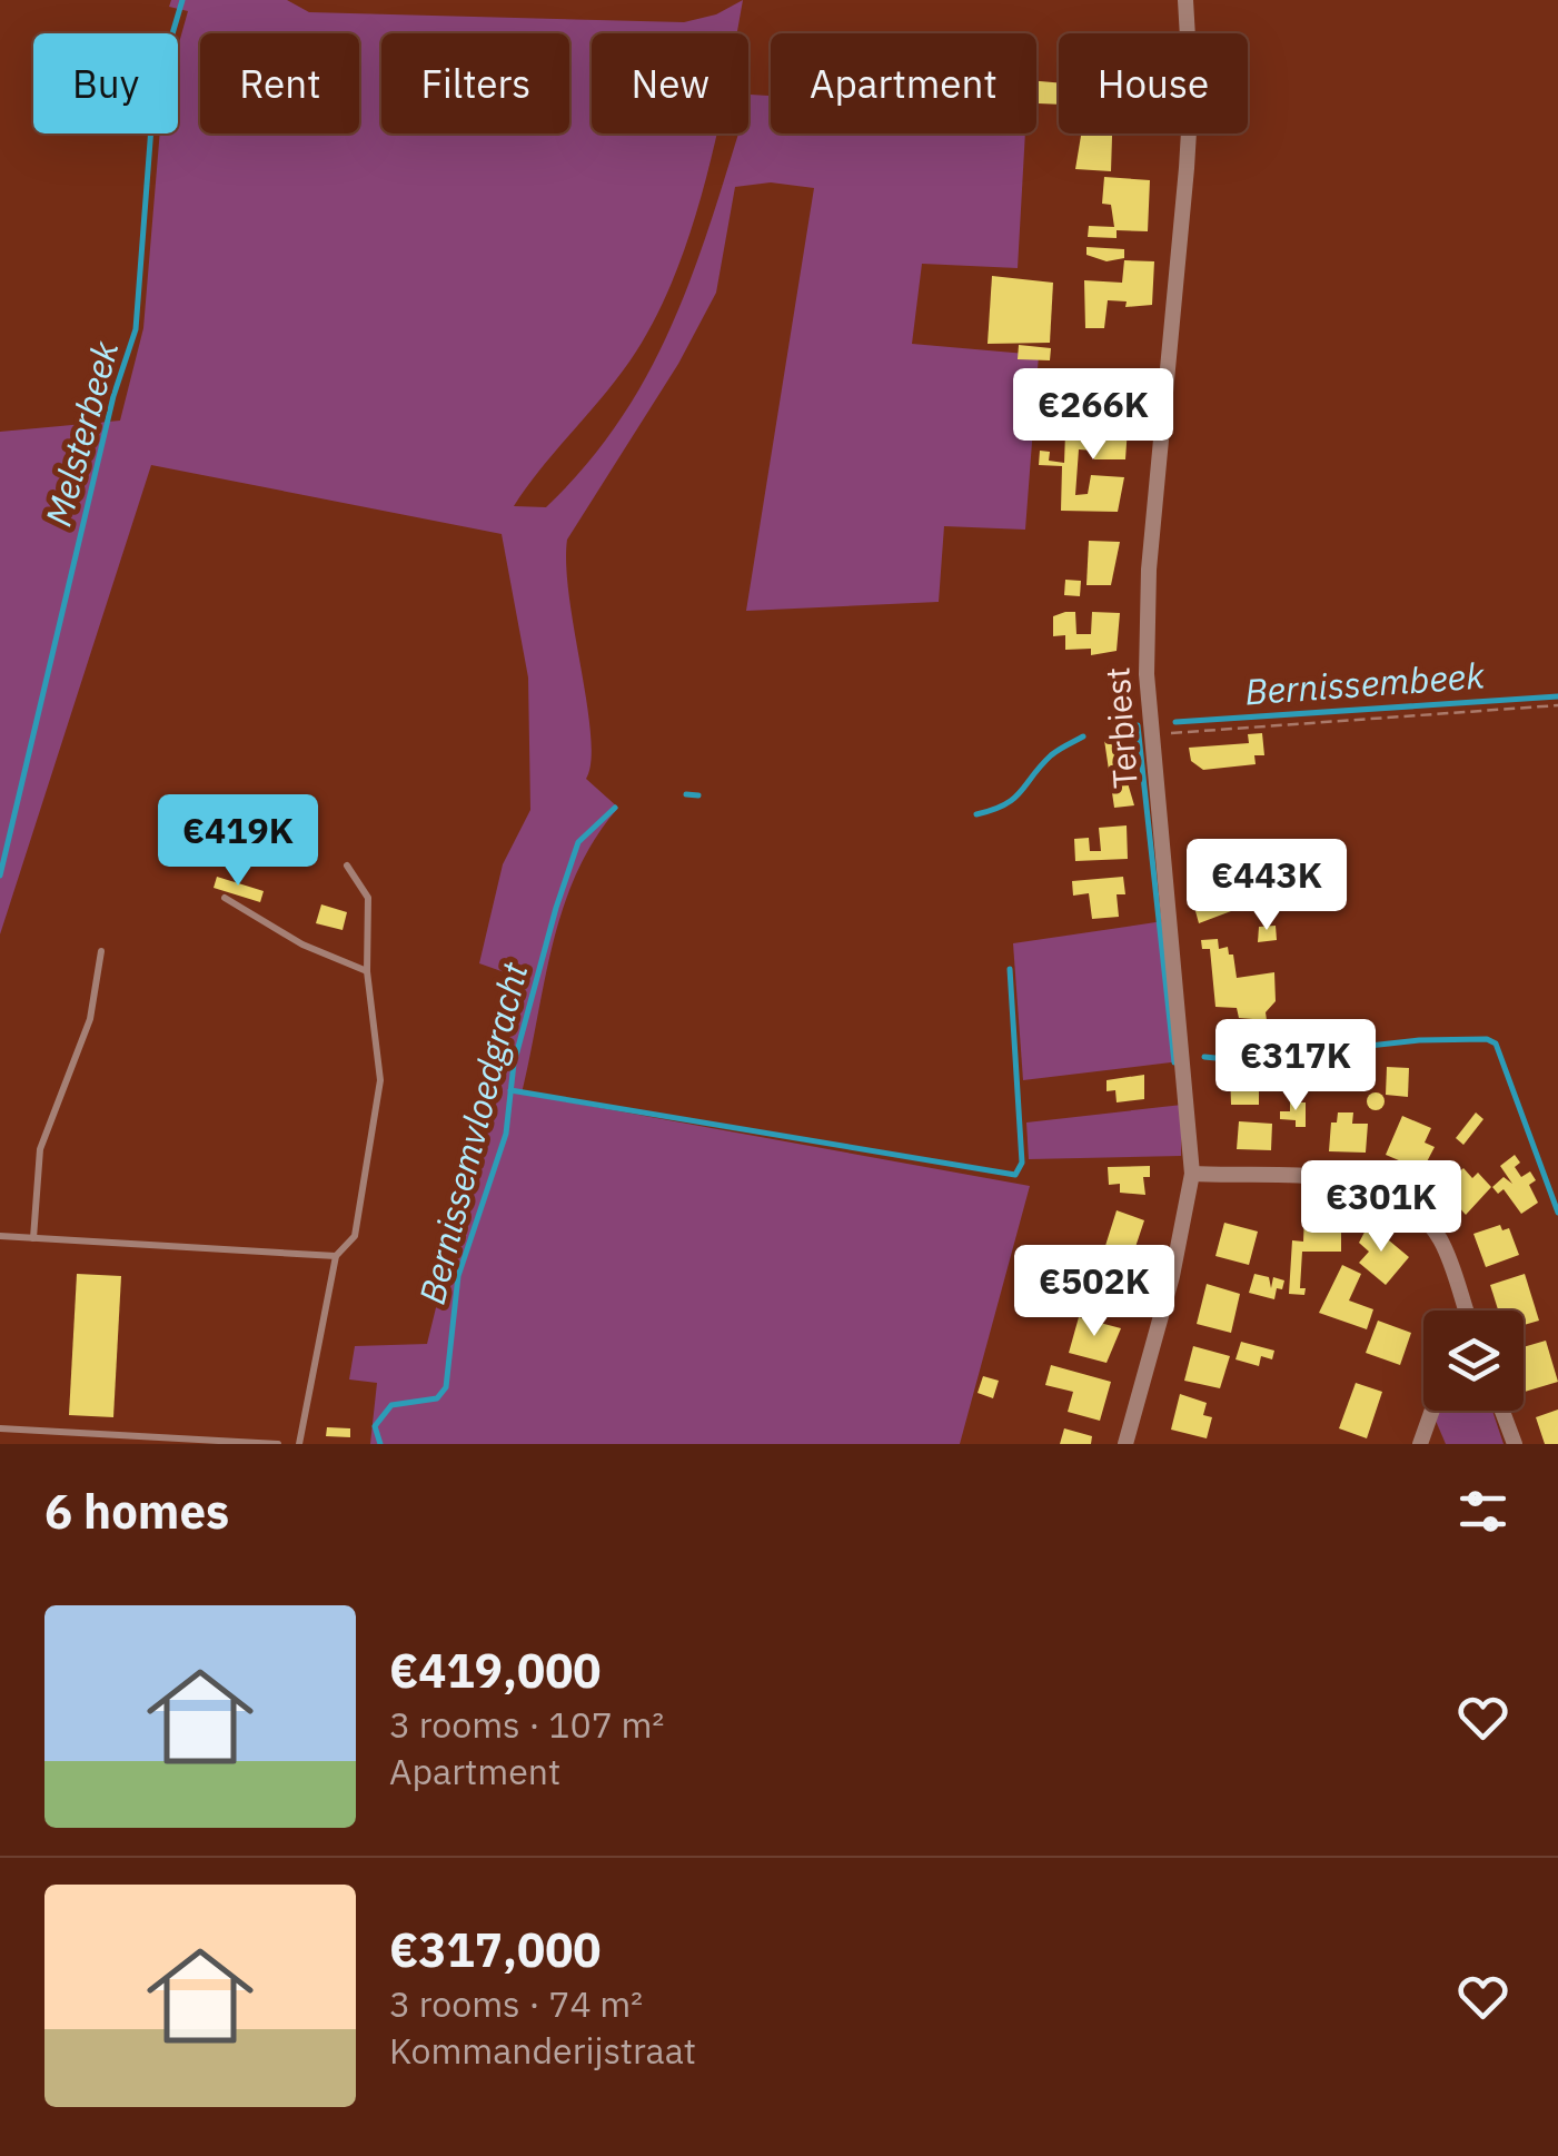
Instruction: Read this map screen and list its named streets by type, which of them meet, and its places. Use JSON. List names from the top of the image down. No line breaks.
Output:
{"streets":{"street":["Terbiest"]},"water":["Melsterbeek","Bernissembeek","Bernissemvloedgracht"],"page":{"chip":["Buy","Rent","Filters","New","Apartment","House"],"price":["€266K","€419K","€443K","€317K","€301K","€502K"],"heading":"6 homes","list":[{"name":"€419,000","note":"3 rooms · 107 m² · Apartment"},{"name":"€317,000","note":"3 rooms · 74 m² · Kommanderijstraat"}]}}
